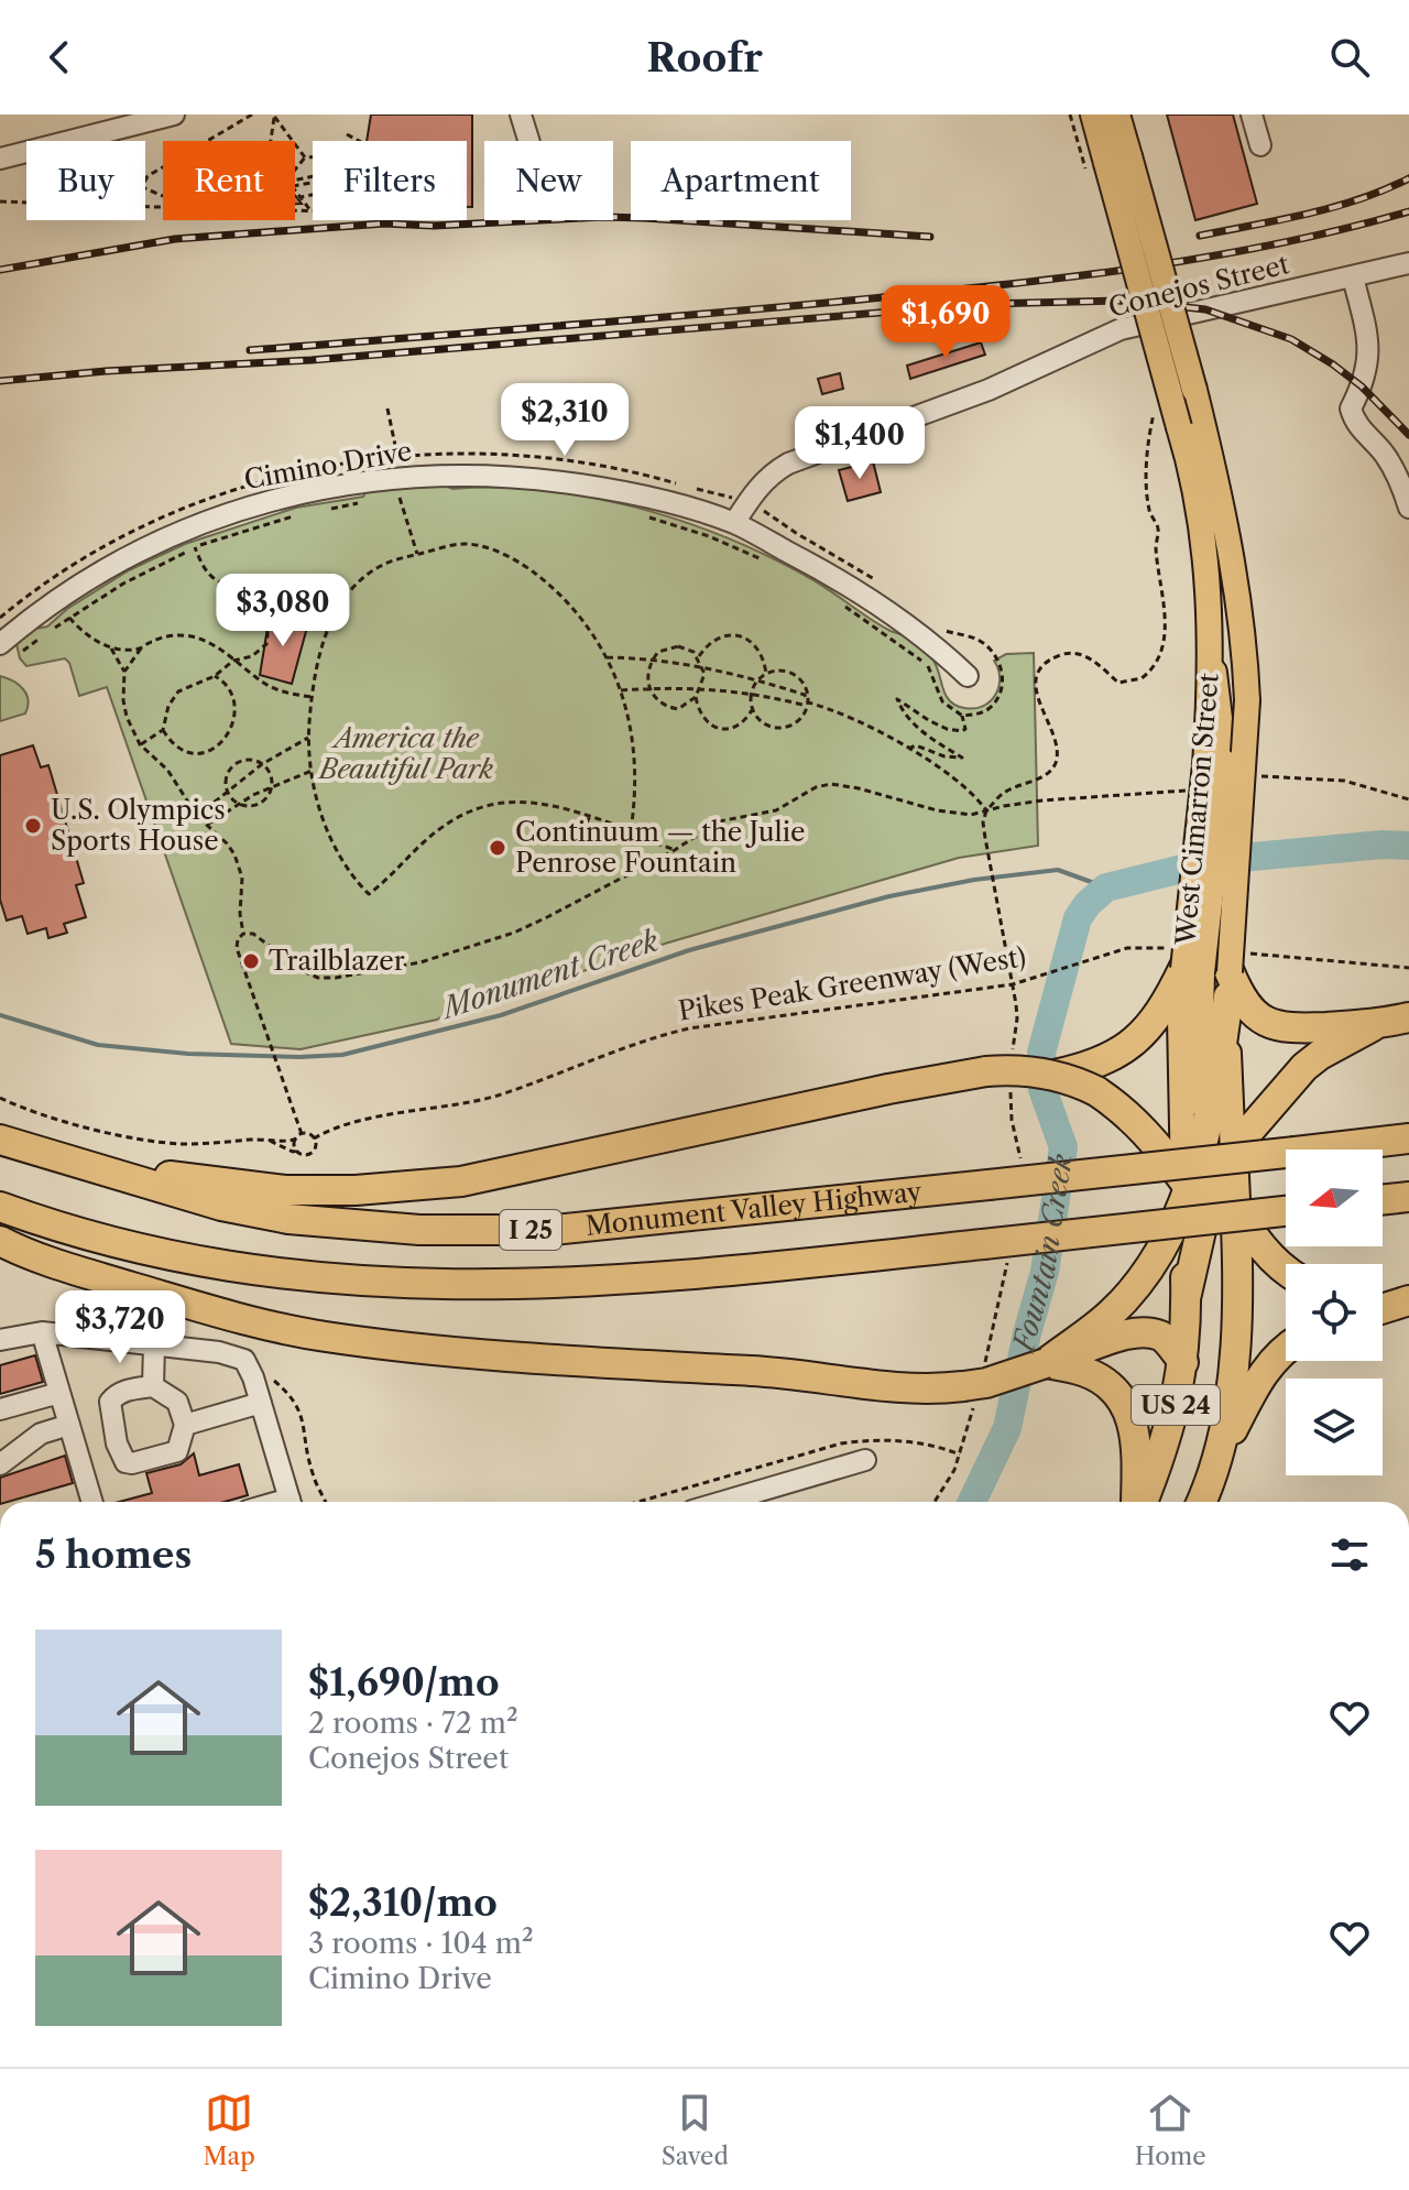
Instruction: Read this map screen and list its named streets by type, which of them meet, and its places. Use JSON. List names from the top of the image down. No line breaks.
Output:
{"streets":{"highway":["West Cimarron Street","Monument Valley Highway","I 25","US 24"],"street":["Conejos Street","Cimino Drive"],"path":["Pikes Peak Greenway (West)"]},"crossings":[["Conejos Street","Cimino Drive"],["West Cimarron Street","Pikes Peak Greenway (West)"],["West Cimarron Street","US 24"]],"water":["Monument Creek","Fountain Creek"],"parks":["America the Beautiful Park"],"places":["U.S. Olympics Sports House","Continuum — the Julie Penrose Fountain","Trailblazer"],"north":"left","page":{"header":"Roofr","chip":["Buy","Rent","Filters","New","Apartment"],"price":["$1,690","$2,310","$1,400","$3,080","$3,720"],"heading":"5 homes","list":[{"name":"$1,690/mo","note":"2 rooms · 72 m² · Conejos Street"},{"name":"$2,310/mo","note":"3 rooms · 104 m² · Cimino Drive"}],"tabs":["Map","Saved","Home"]}}
